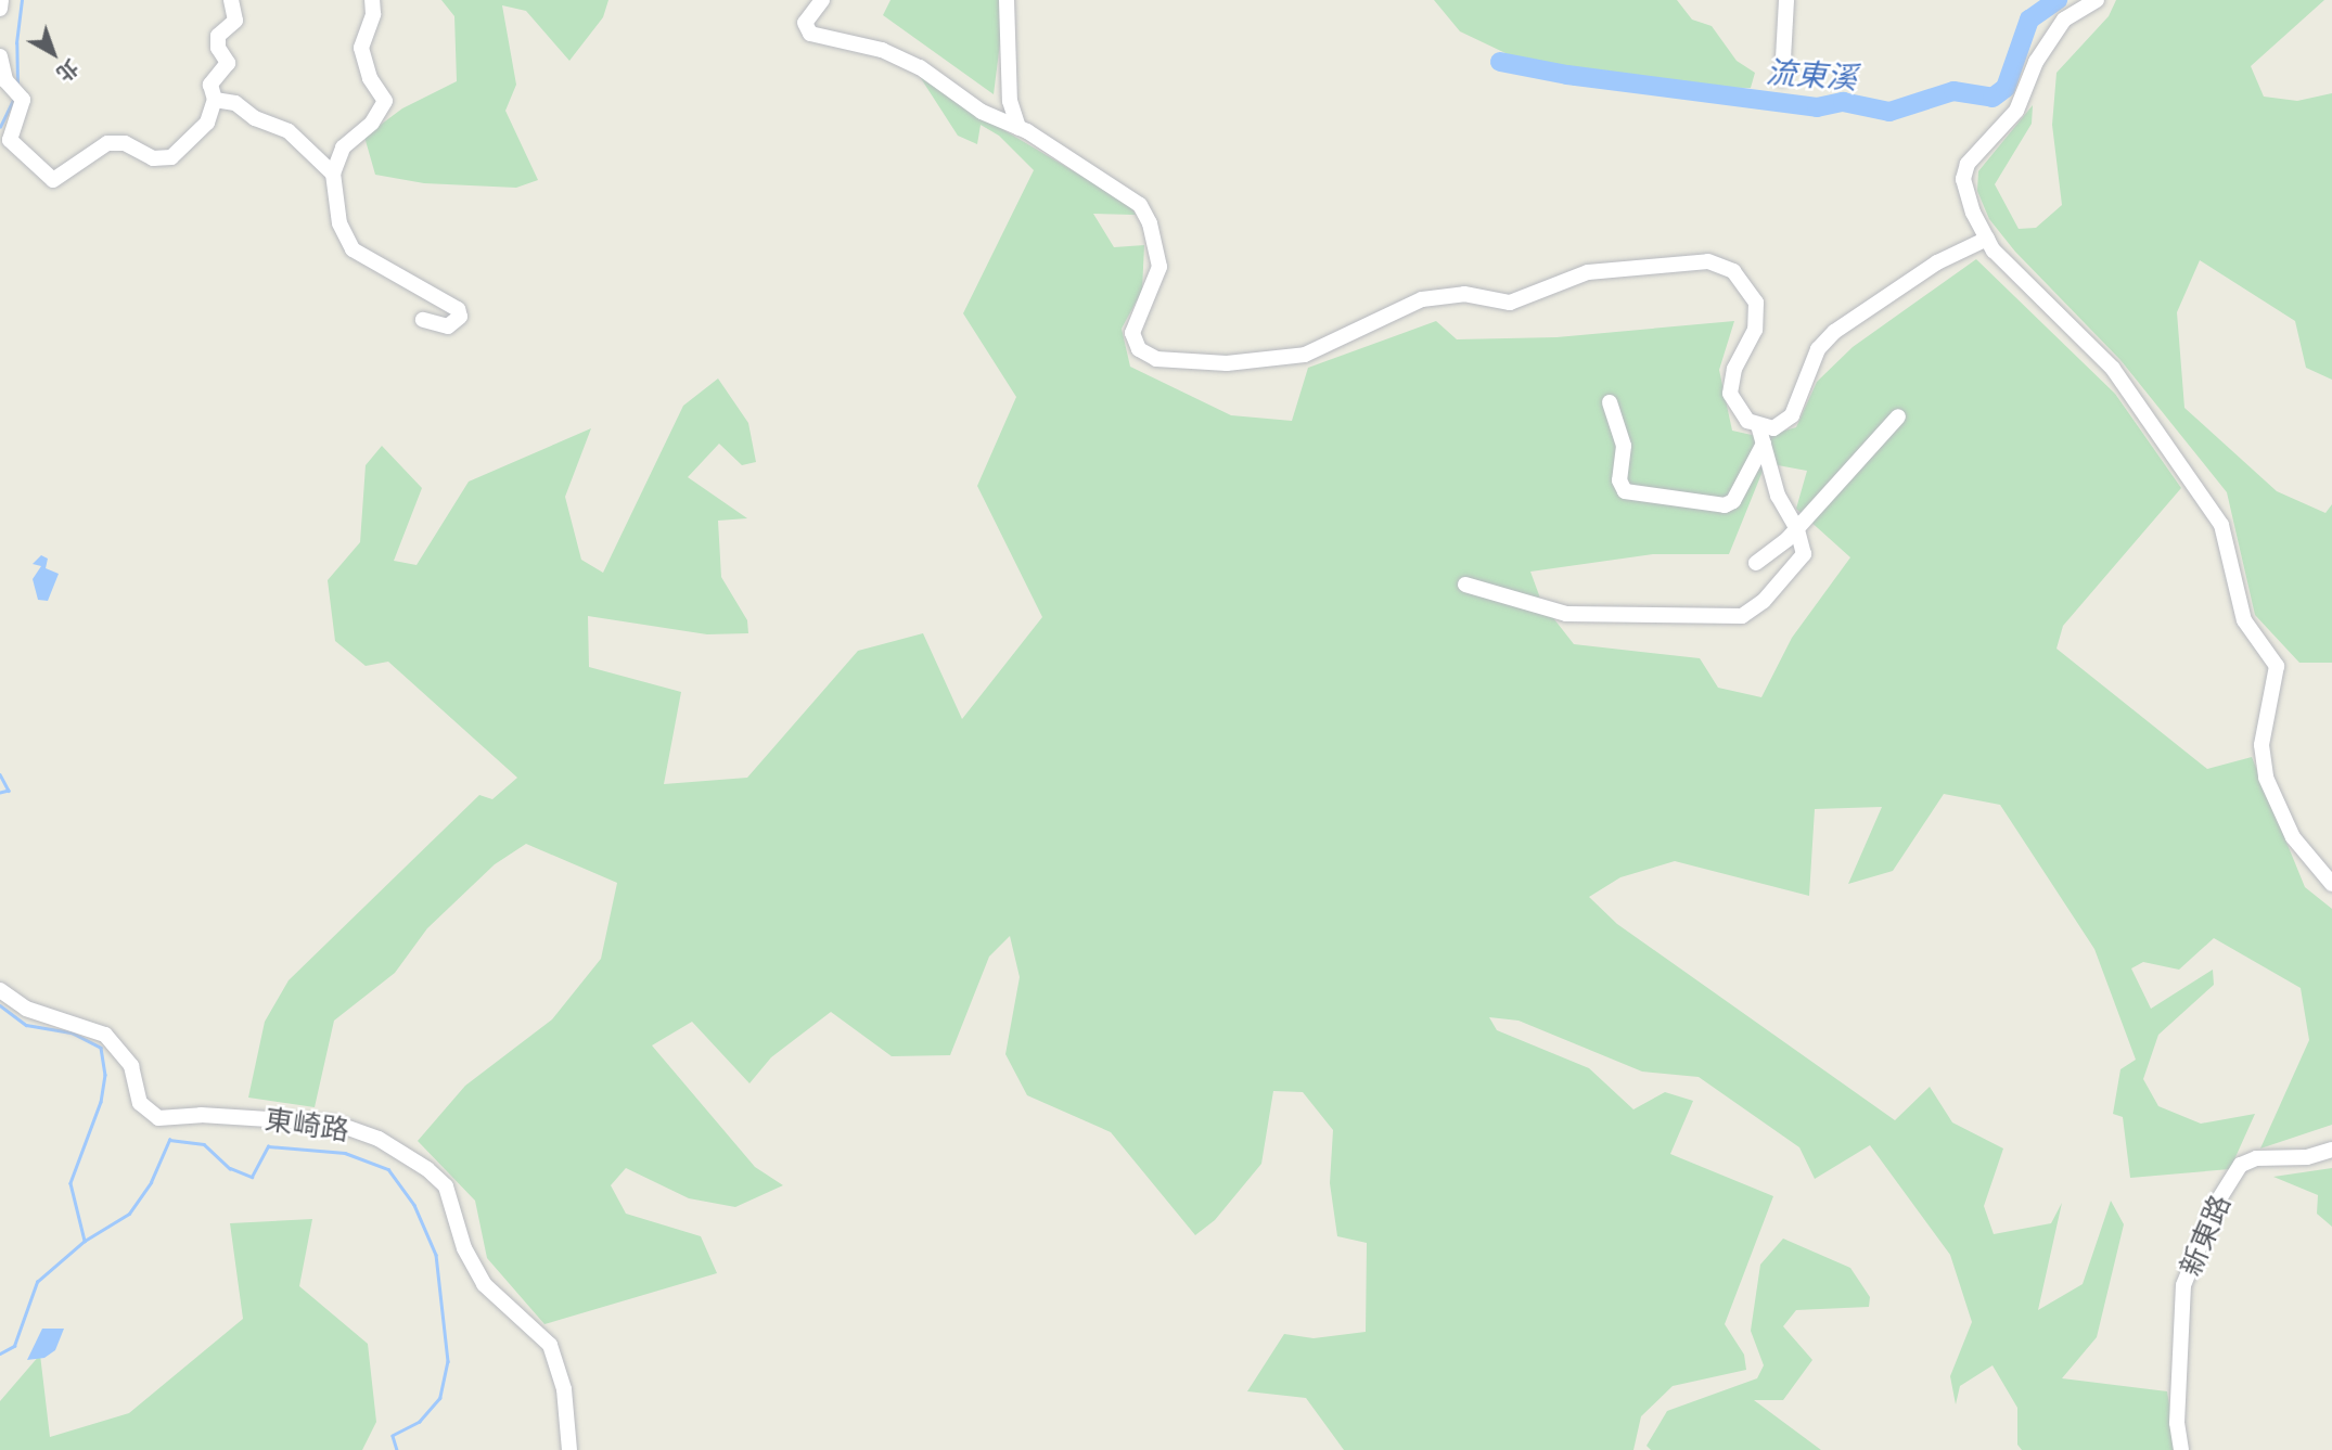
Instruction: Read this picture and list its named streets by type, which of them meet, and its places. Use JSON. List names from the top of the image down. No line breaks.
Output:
{"streets":{"street":["東崎路","新東路"]},"water":["流東溪"],"north":"bottom right"}
